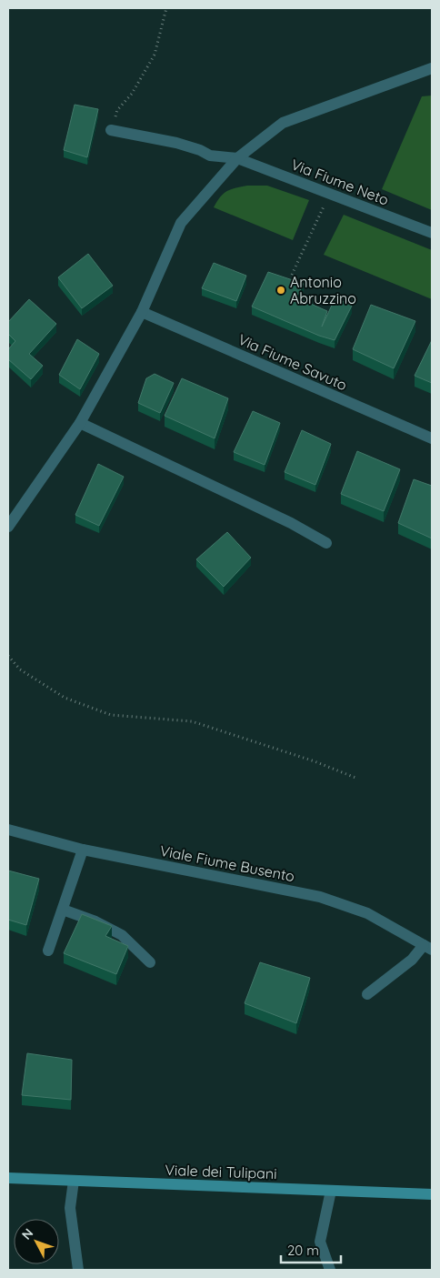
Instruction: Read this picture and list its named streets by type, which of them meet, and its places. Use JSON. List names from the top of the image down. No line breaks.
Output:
{"streets":{"main road":["Viale dei Tulipani"],"street":["Via Fiume Neto","Via Fiume Savuto","Viale Fiume Busento"]},"places":["Antonio Abruzzino"],"scale_bar":"20 m","north":"top left"}
